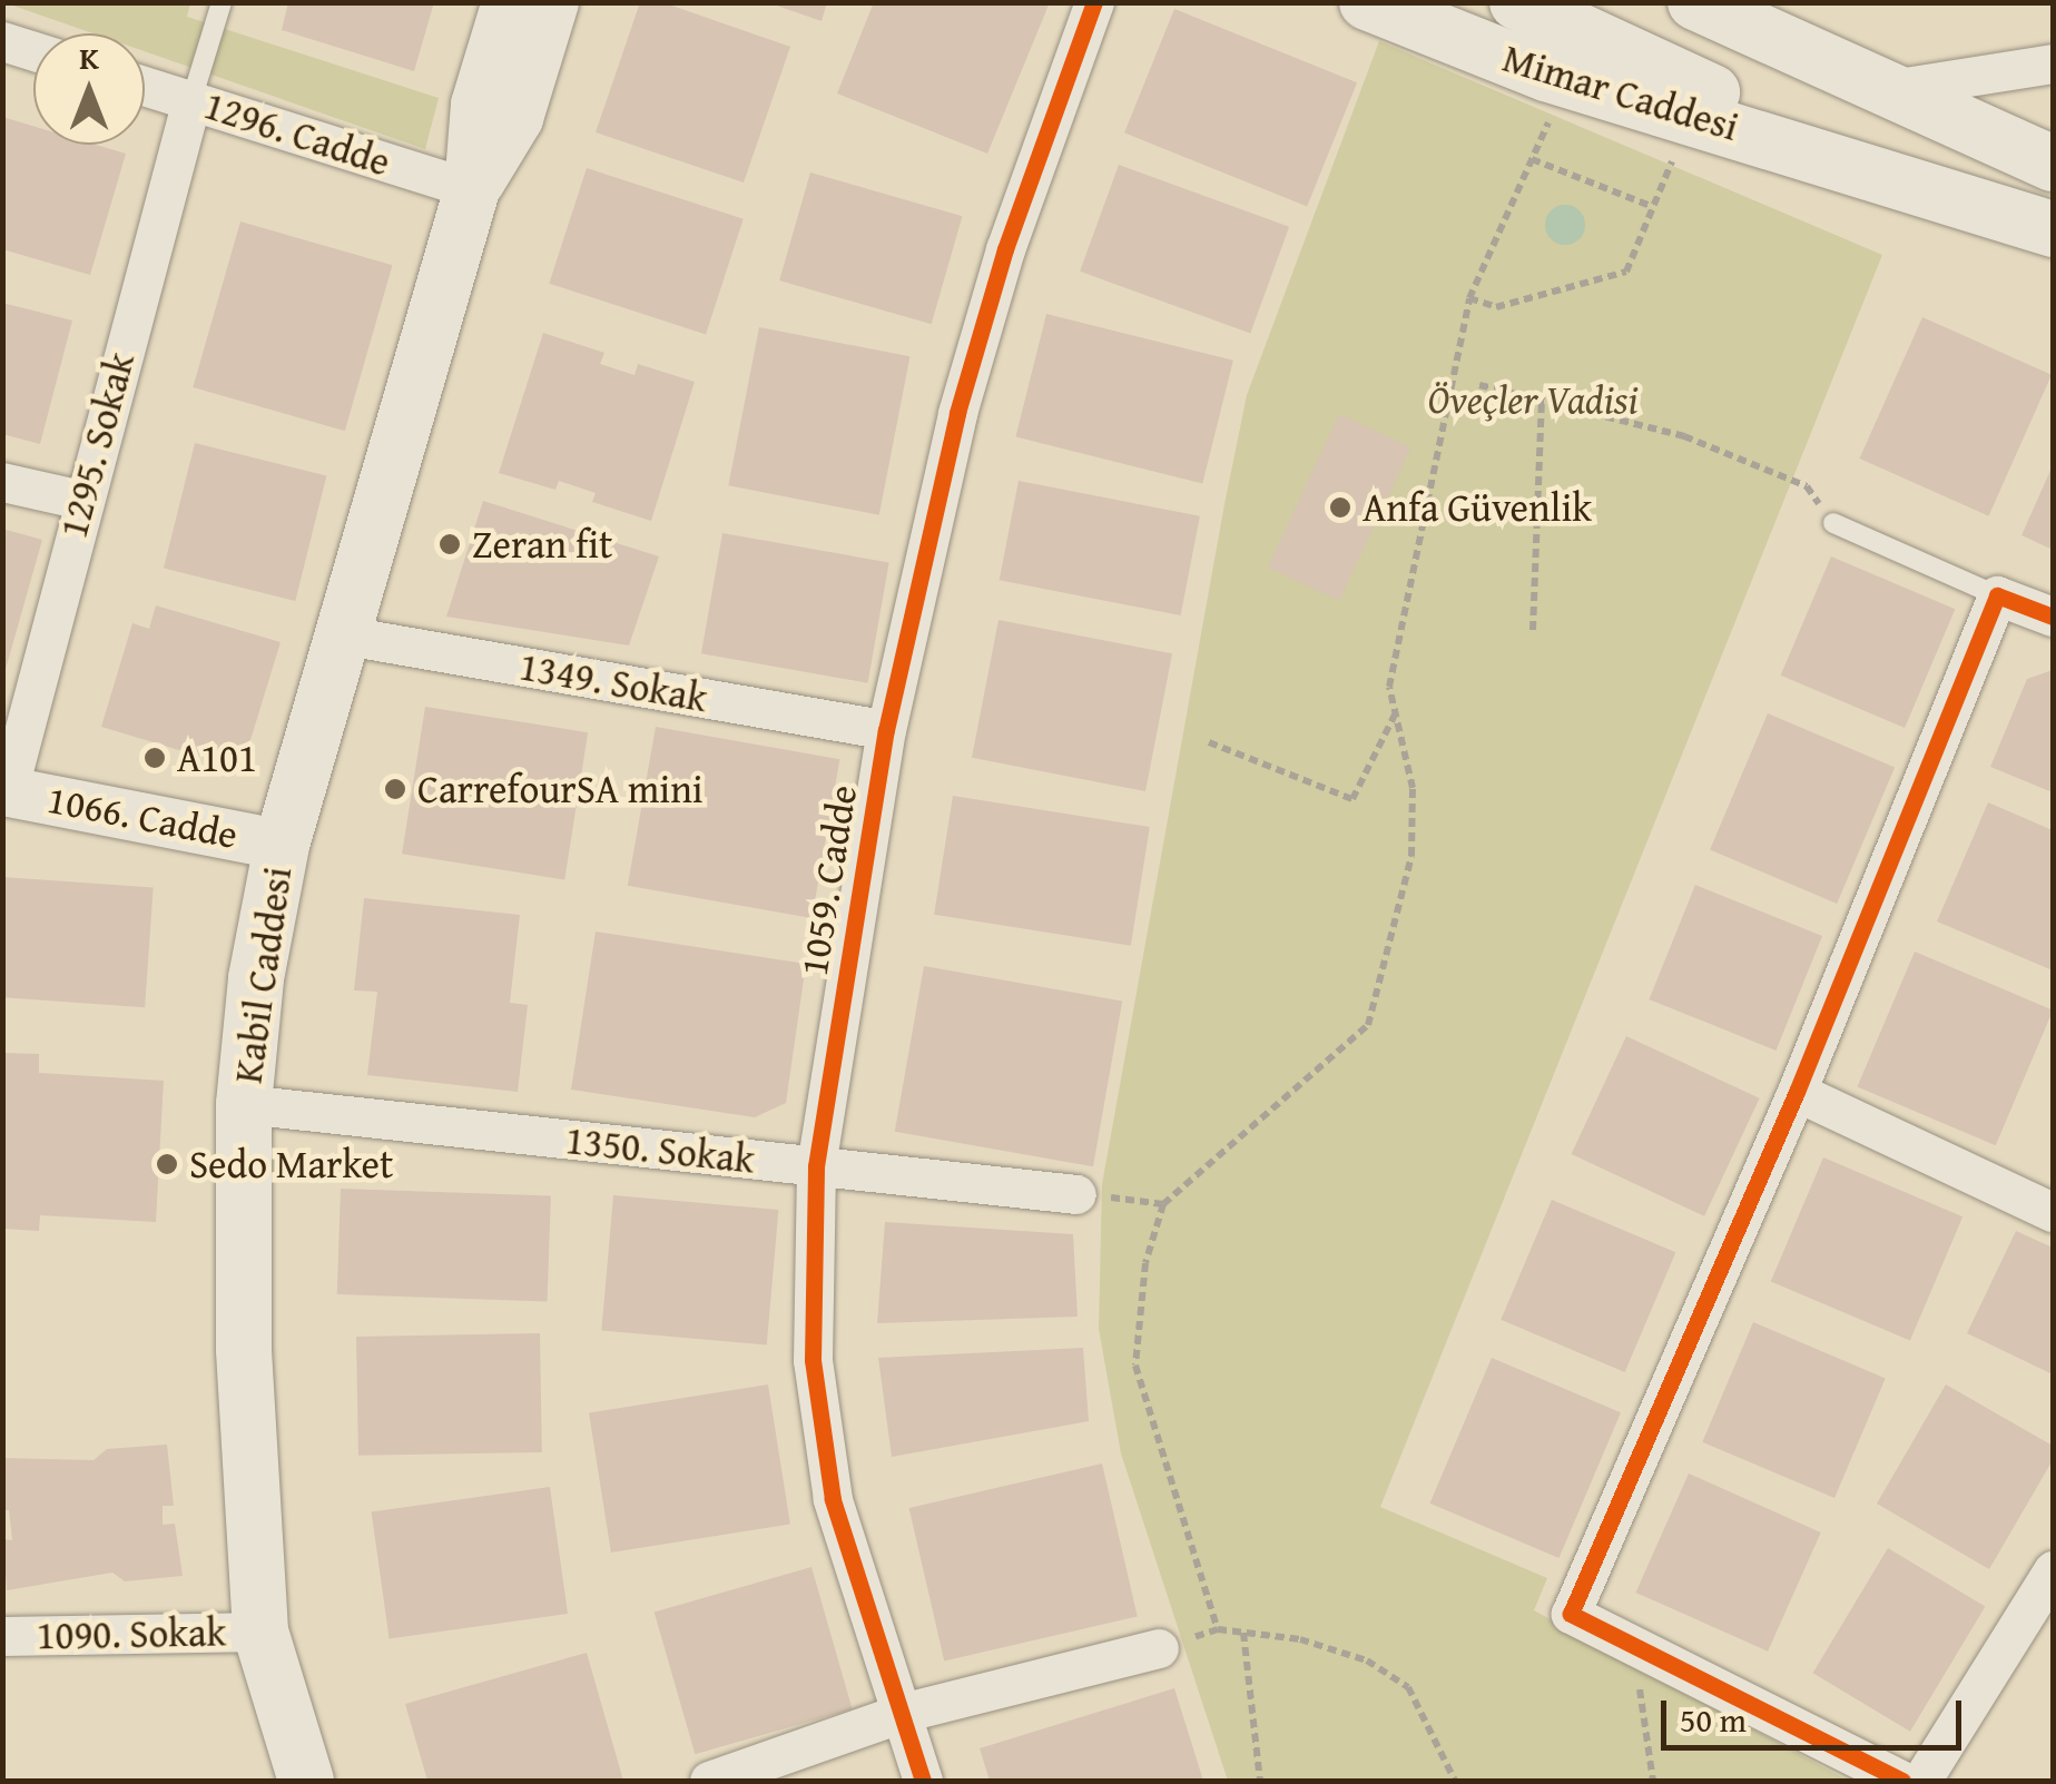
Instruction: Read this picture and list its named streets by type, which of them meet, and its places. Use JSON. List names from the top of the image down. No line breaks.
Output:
{"streets":{"main road":["Mimar Caddesi","Kabil Caddesi"],"street":["1296. Cadde","1295. Sokak","1349. Sokak","1066. Cadde","1059. Cadde","1350. Sokak","1090. Sokak"]},"crossings":[["1296. Cadde","1295. Sokak"],["1296. Cadde","Kabil Caddesi"],["1295. Sokak","1066. Cadde"],["1349. Sokak","1059. Cadde"],["1349. Sokak","Kabil Caddesi"],["1066. Cadde","Kabil Caddesi"],["1059. Cadde","1350. Sokak"],["Kabil Caddesi","1350. Sokak"],["Kabil Caddesi","1090. Sokak"]],"parks":["Öveçler Vadisi"],"places":["Anfa Güvenlik","Zeran fit","A101","CarrefourSA mini","Sedo Market"],"scale_bar":"50 m","north":"top"}
